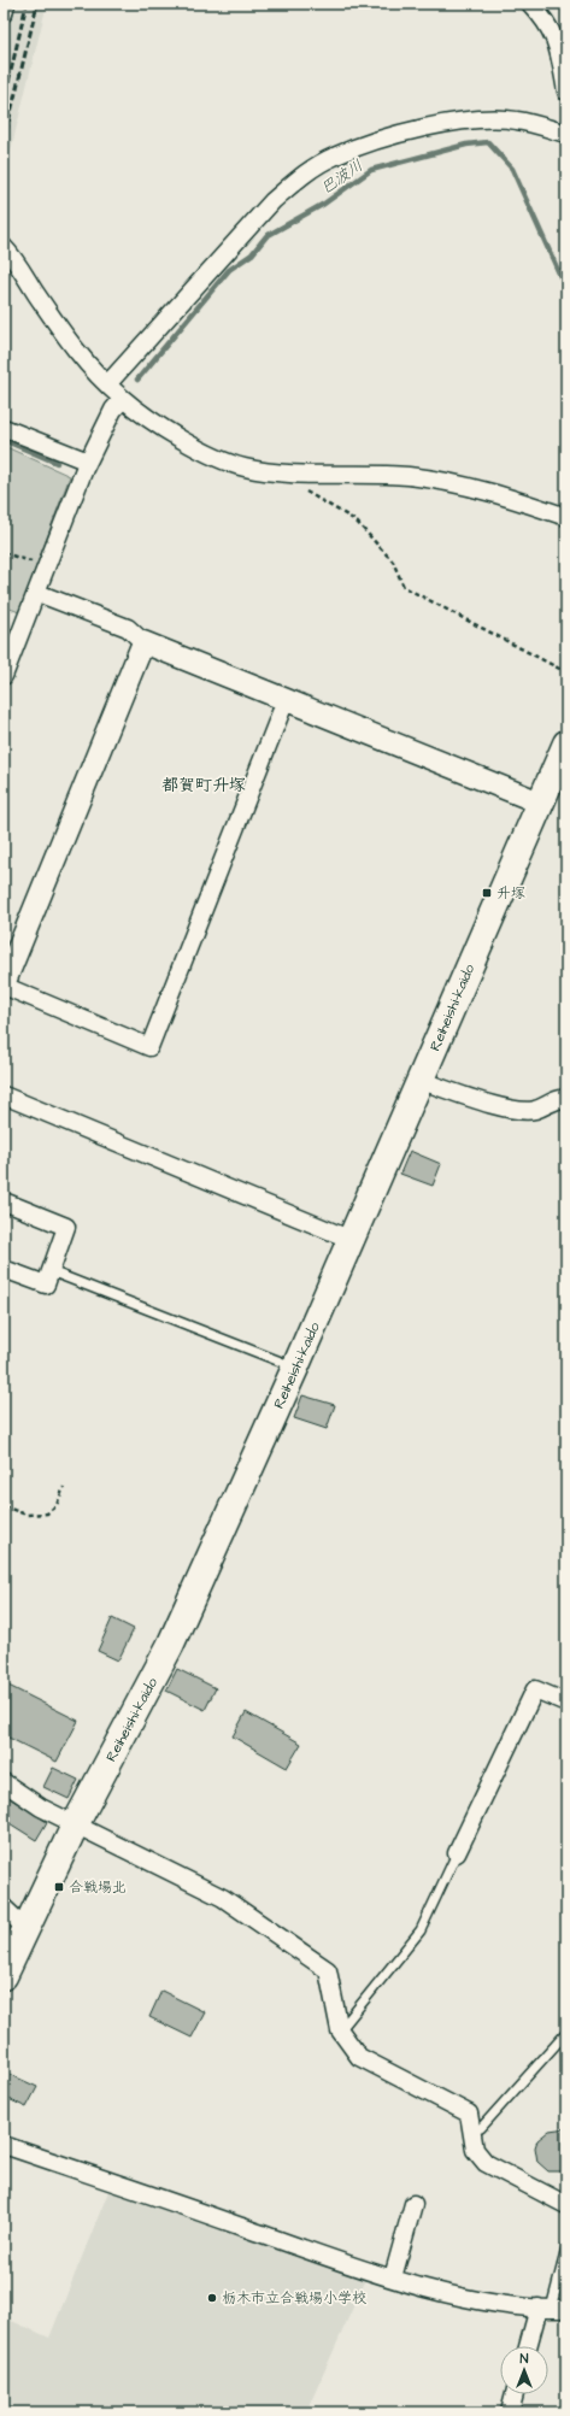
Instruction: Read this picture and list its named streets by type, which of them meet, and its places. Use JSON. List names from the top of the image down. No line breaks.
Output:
{"streets":{"main road":["Reiheishi-kaido"]},"districts":["都賀町升塚"],"water":["巴波川"],"places":{"transit":["升塚","合戦場北"],"other":["栃木市立合戦場小学校"]},"north":"top"}
